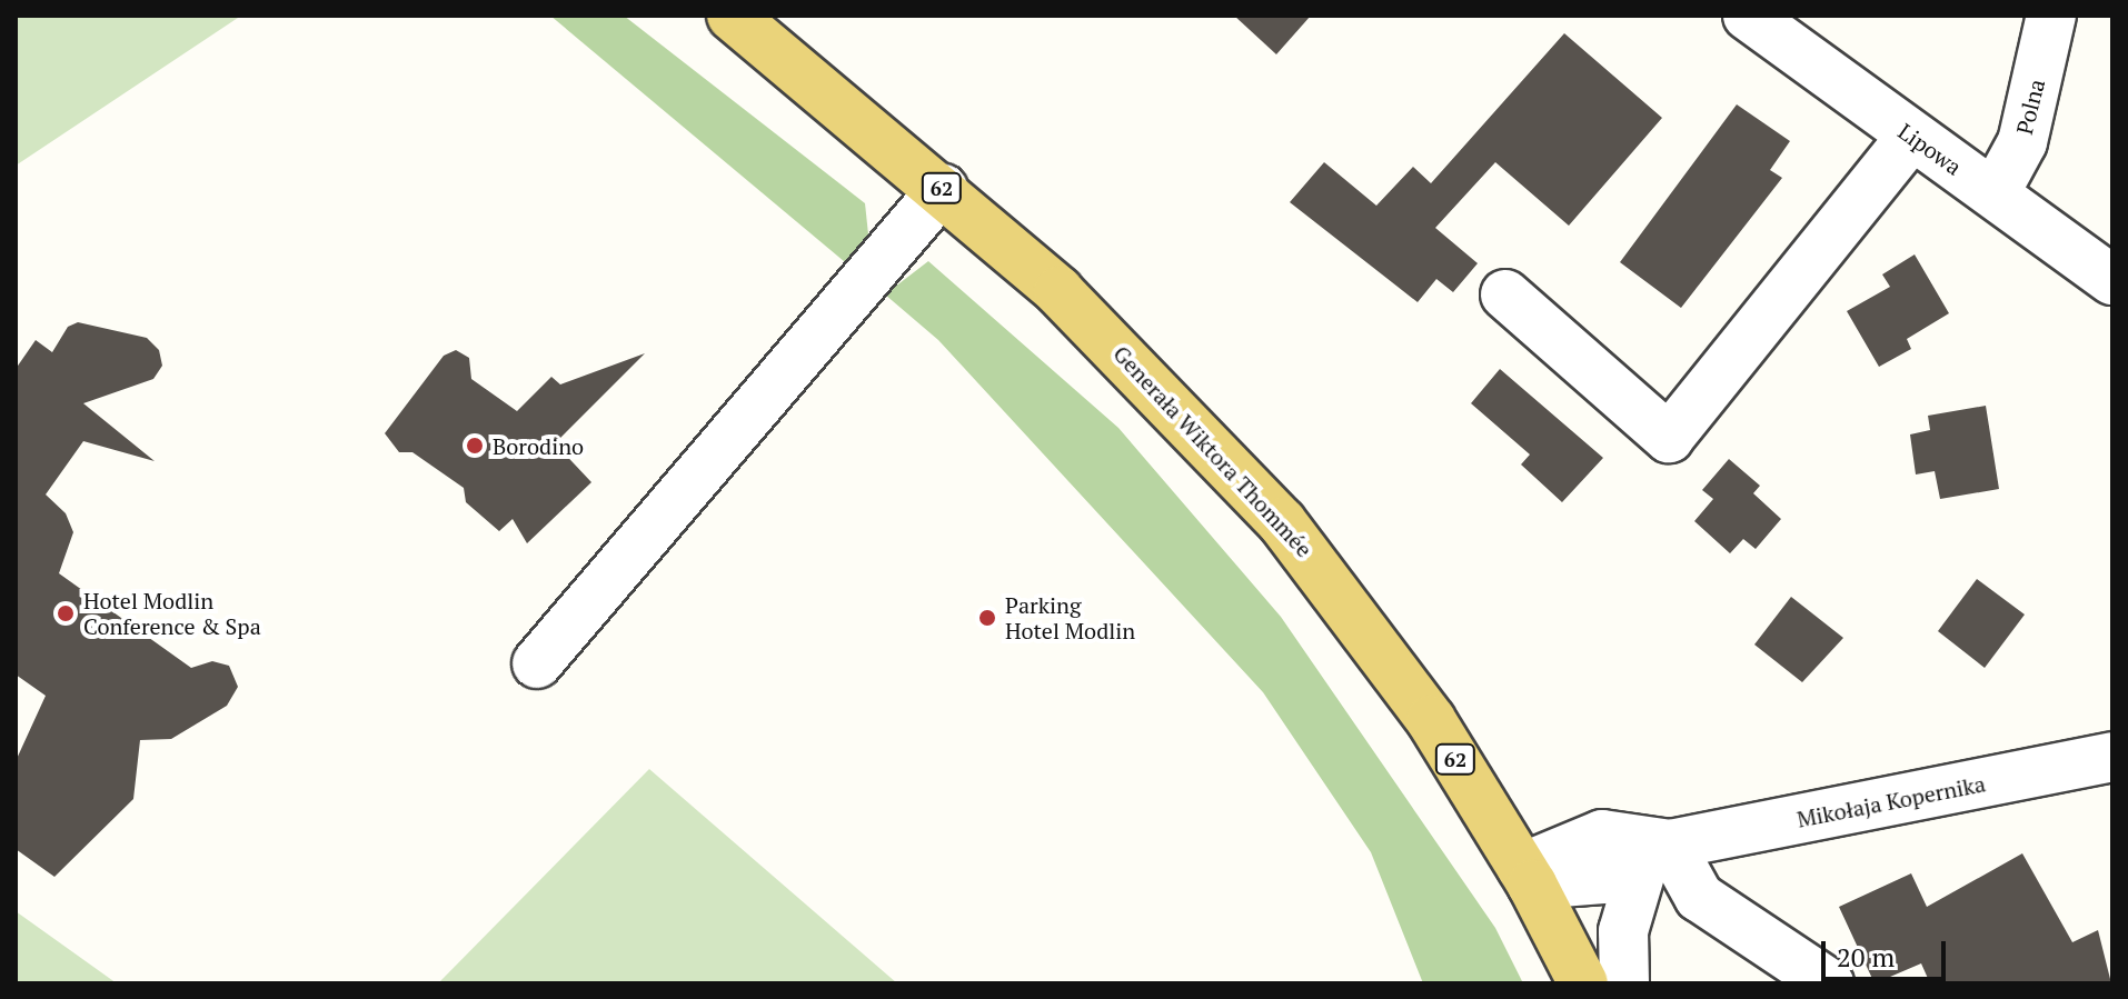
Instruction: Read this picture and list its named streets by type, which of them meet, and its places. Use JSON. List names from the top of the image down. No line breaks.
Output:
{"streets":{"main road":["62","Generała Wiktora Thommée"],"street":["Polna","Lipowa","Mikołaja Kopernika"]},"crossings":[["Polna","Lipowa"],["Generała Wiktora Thommée","Mikołaja Kopernika"]],"places":["Borodino","Hotel Modlin Conference & Spa","Parking Hotel Modlin"],"scale_bar":"20 m"}
